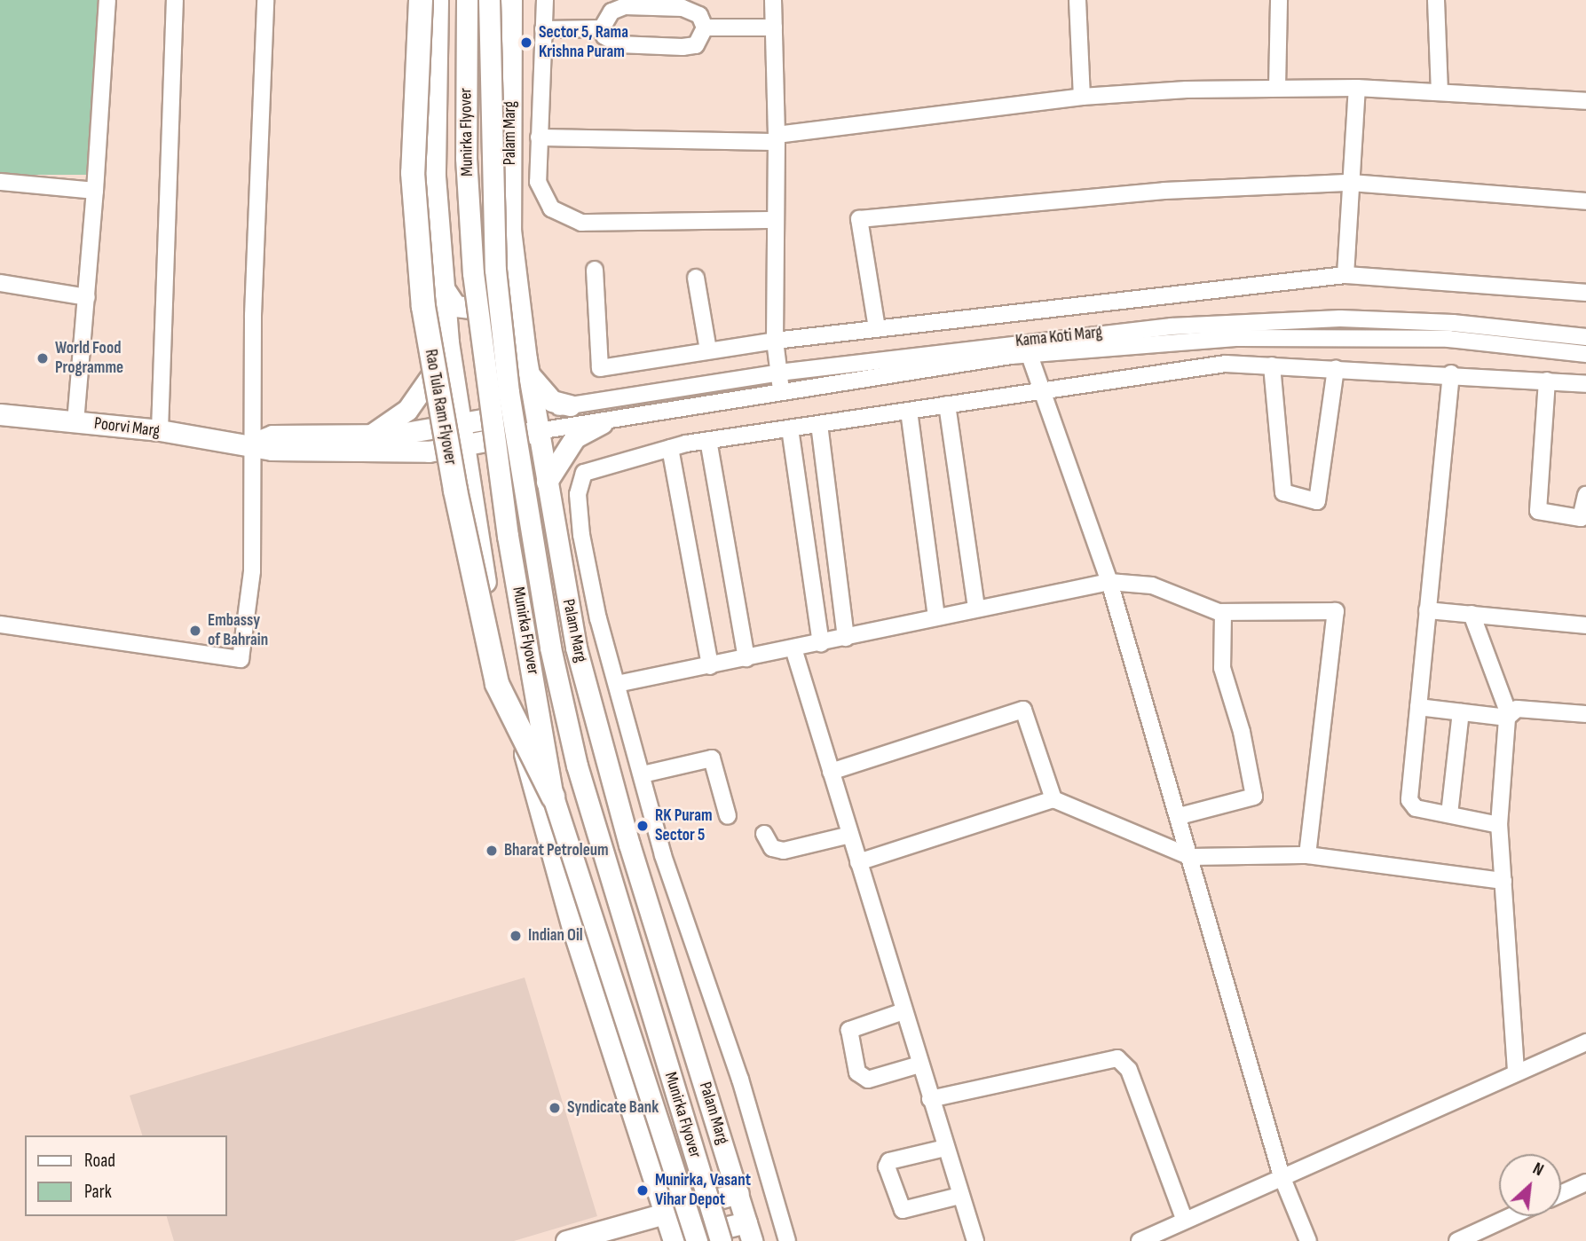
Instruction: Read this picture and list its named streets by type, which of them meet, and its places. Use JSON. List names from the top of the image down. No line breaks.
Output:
{"streets":{"highway":["Rao Tula Ram Flyover"],"main road":["Munirka Flyover","Palam Marg","Poorvi Marg"],"street":["Kama Koti Marg"]},"crossings":[["Munirka Flyover","Rao Tula Ram Flyover"],["Palam Marg","Kama Koti Marg"],["Palam Marg","Poorvi Marg"],["Kama Koti Marg","Poorvi Marg"]],"places":["Sector 5, Rama Krishna Puram","World Food Programme","Embassy of Bahrain","RK Puram Sector 5","Bharat Petroleum","Indian Oil","Syndicate Bank","Munirka, Vasant Vihar Depot"],"legend":["Road","Park"],"north":"top right"}
